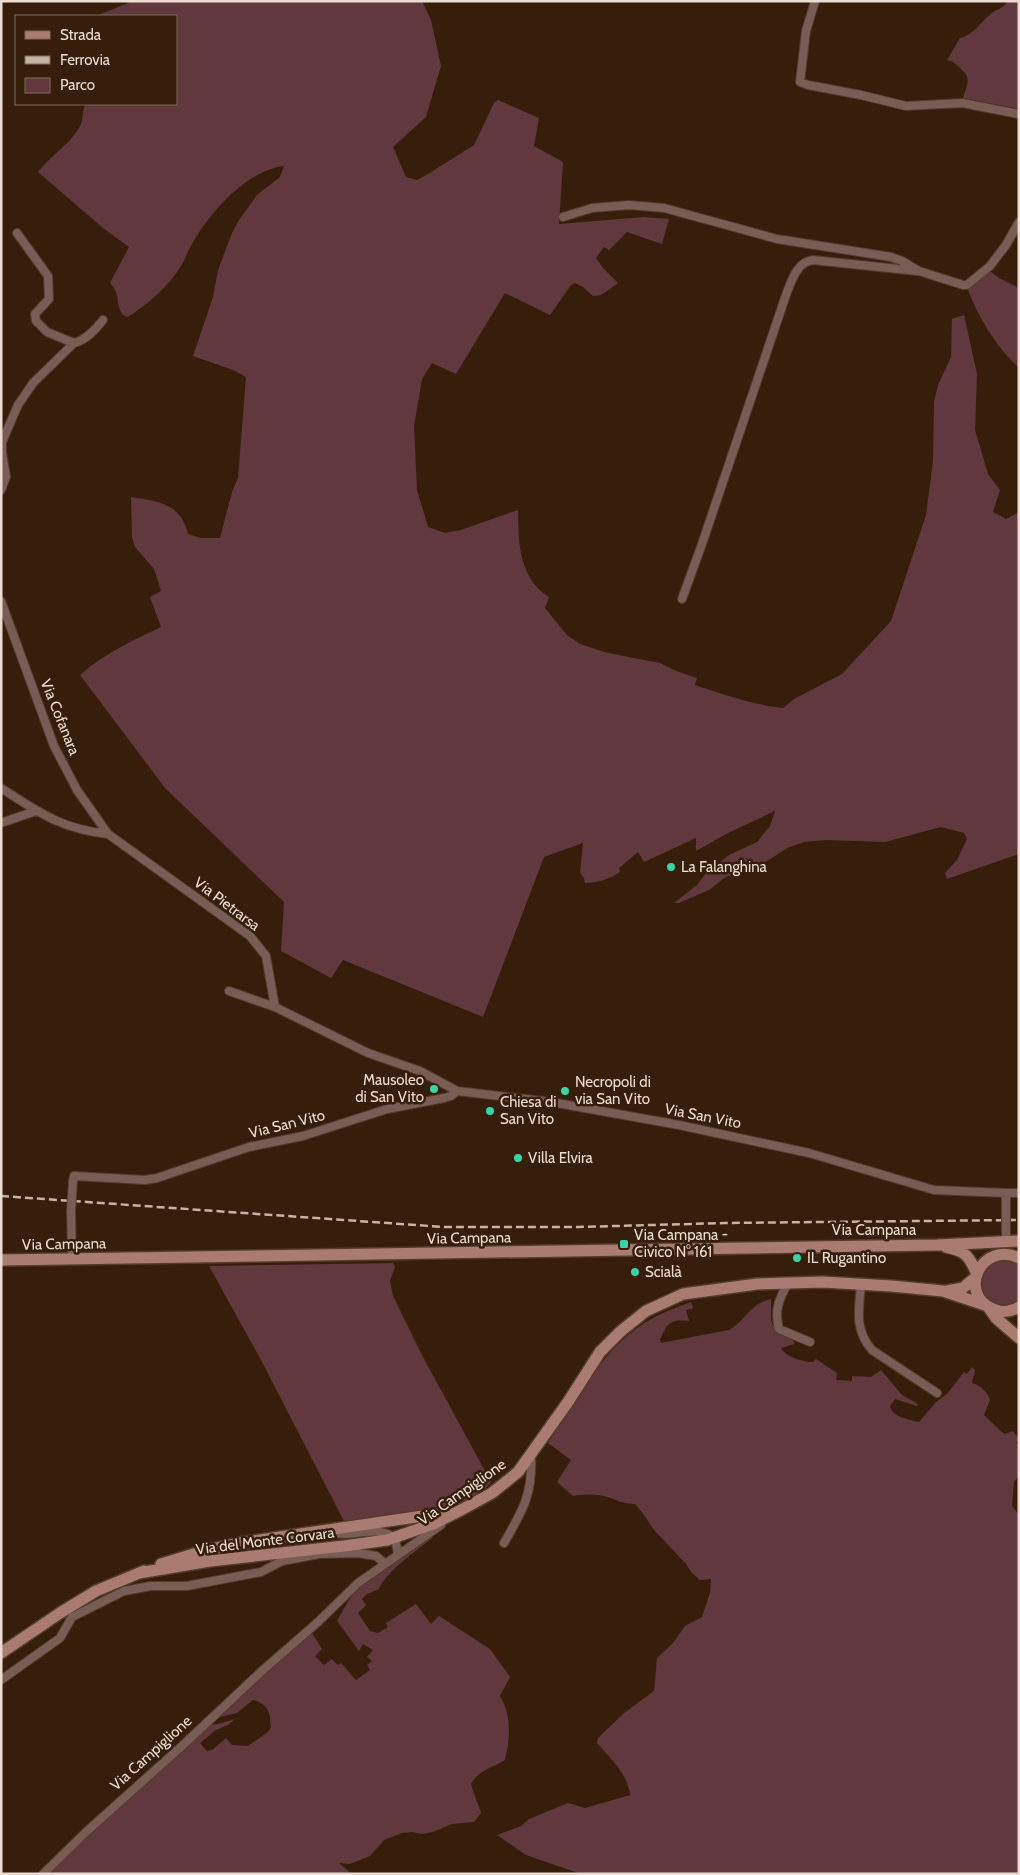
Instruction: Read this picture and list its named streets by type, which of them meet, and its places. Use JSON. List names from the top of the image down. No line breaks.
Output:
{"streets":{"main road":["Via Campana","Via Campiglione","Via del Monte Corvara"],"street":["Via Cofanara","Via Pietrarsa","Via San Vito"]},"crossings":[["Via Cofanara","Via Pietrarsa"],["Via San Vito","Via Campana"],["Via Campana","Via Campiglione"],["Via Campiglione","Via del Monte Corvara"]],"places":{"other":["La Falanghina","Mausoleo di San Vito","Necropoli di via San Vito","Chiesa di San Vito","Villa Elvira","IL Rugantino","Scialà"],"transit":["Via Campana - Civico N° 161"]},"legend":["Strada","Ferrovia","Parco"]}
